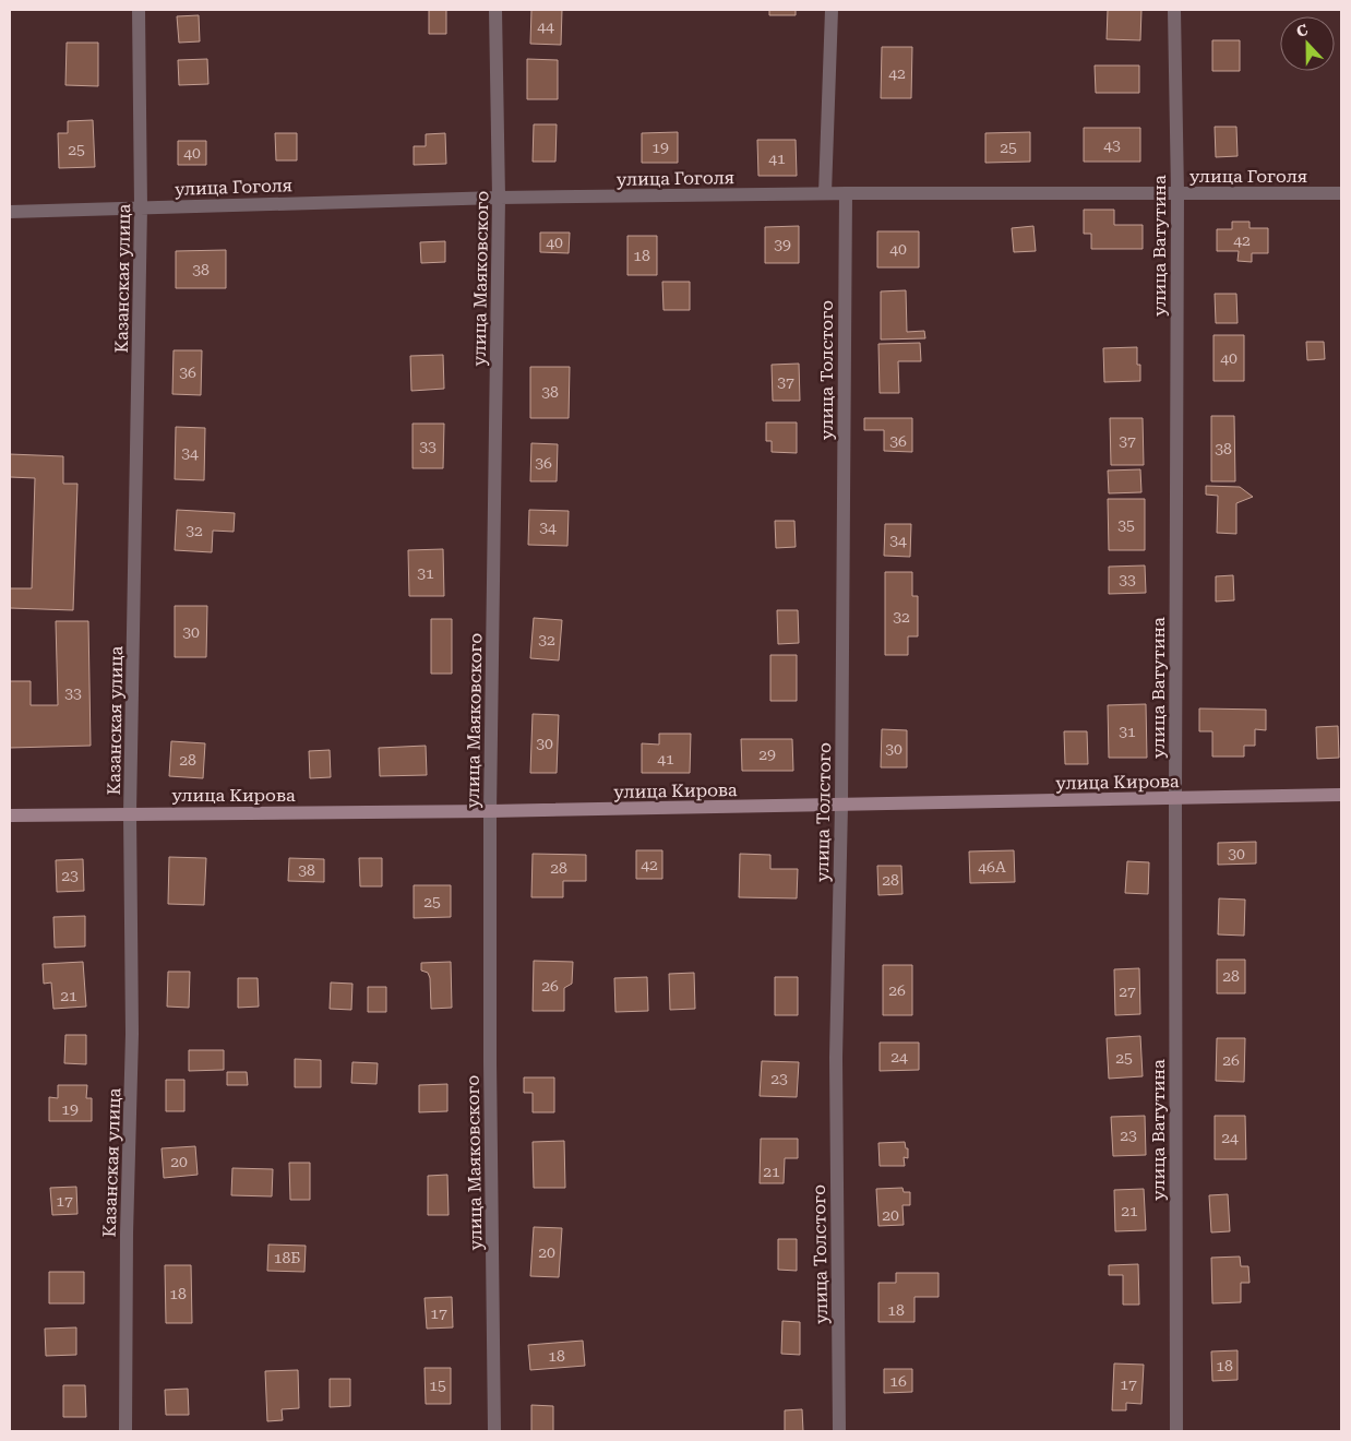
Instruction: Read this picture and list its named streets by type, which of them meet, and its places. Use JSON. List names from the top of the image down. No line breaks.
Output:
{"streets":{"street":["улица Гоголя","улица Ватутина","Казанская улица","улица Маяковского","улица Толстого","улица Кирова"]},"crossings":[["улица Гоголя","улица Ватутина"],["улица Гоголя","Казанская улица"],["улица Гоголя","улица Маяковского"],["улица Гоголя","улица Толстого"],["улица Ватутина","улица Кирова"],["Казанская улица","улица Кирова"],["улица Маяковского","улица Кирова"],["улица Толстого","улица Кирова"]],"house_numbers":["44","42","43","19","25","25","40","41","42","40","39","40","18","38","40","36","37","38","36","37","33","38","34","36","35","34","32","34","31","33","32","30","32","33","31","30","30","29","41","28","30","42","46А","28","38","23","28","25","28","26","26","27","21","24","25","26","23","19","23","24","20","21","17","21","20","20","18Б","18","18","17","18","18","16","17","15"],"north":"top"}
